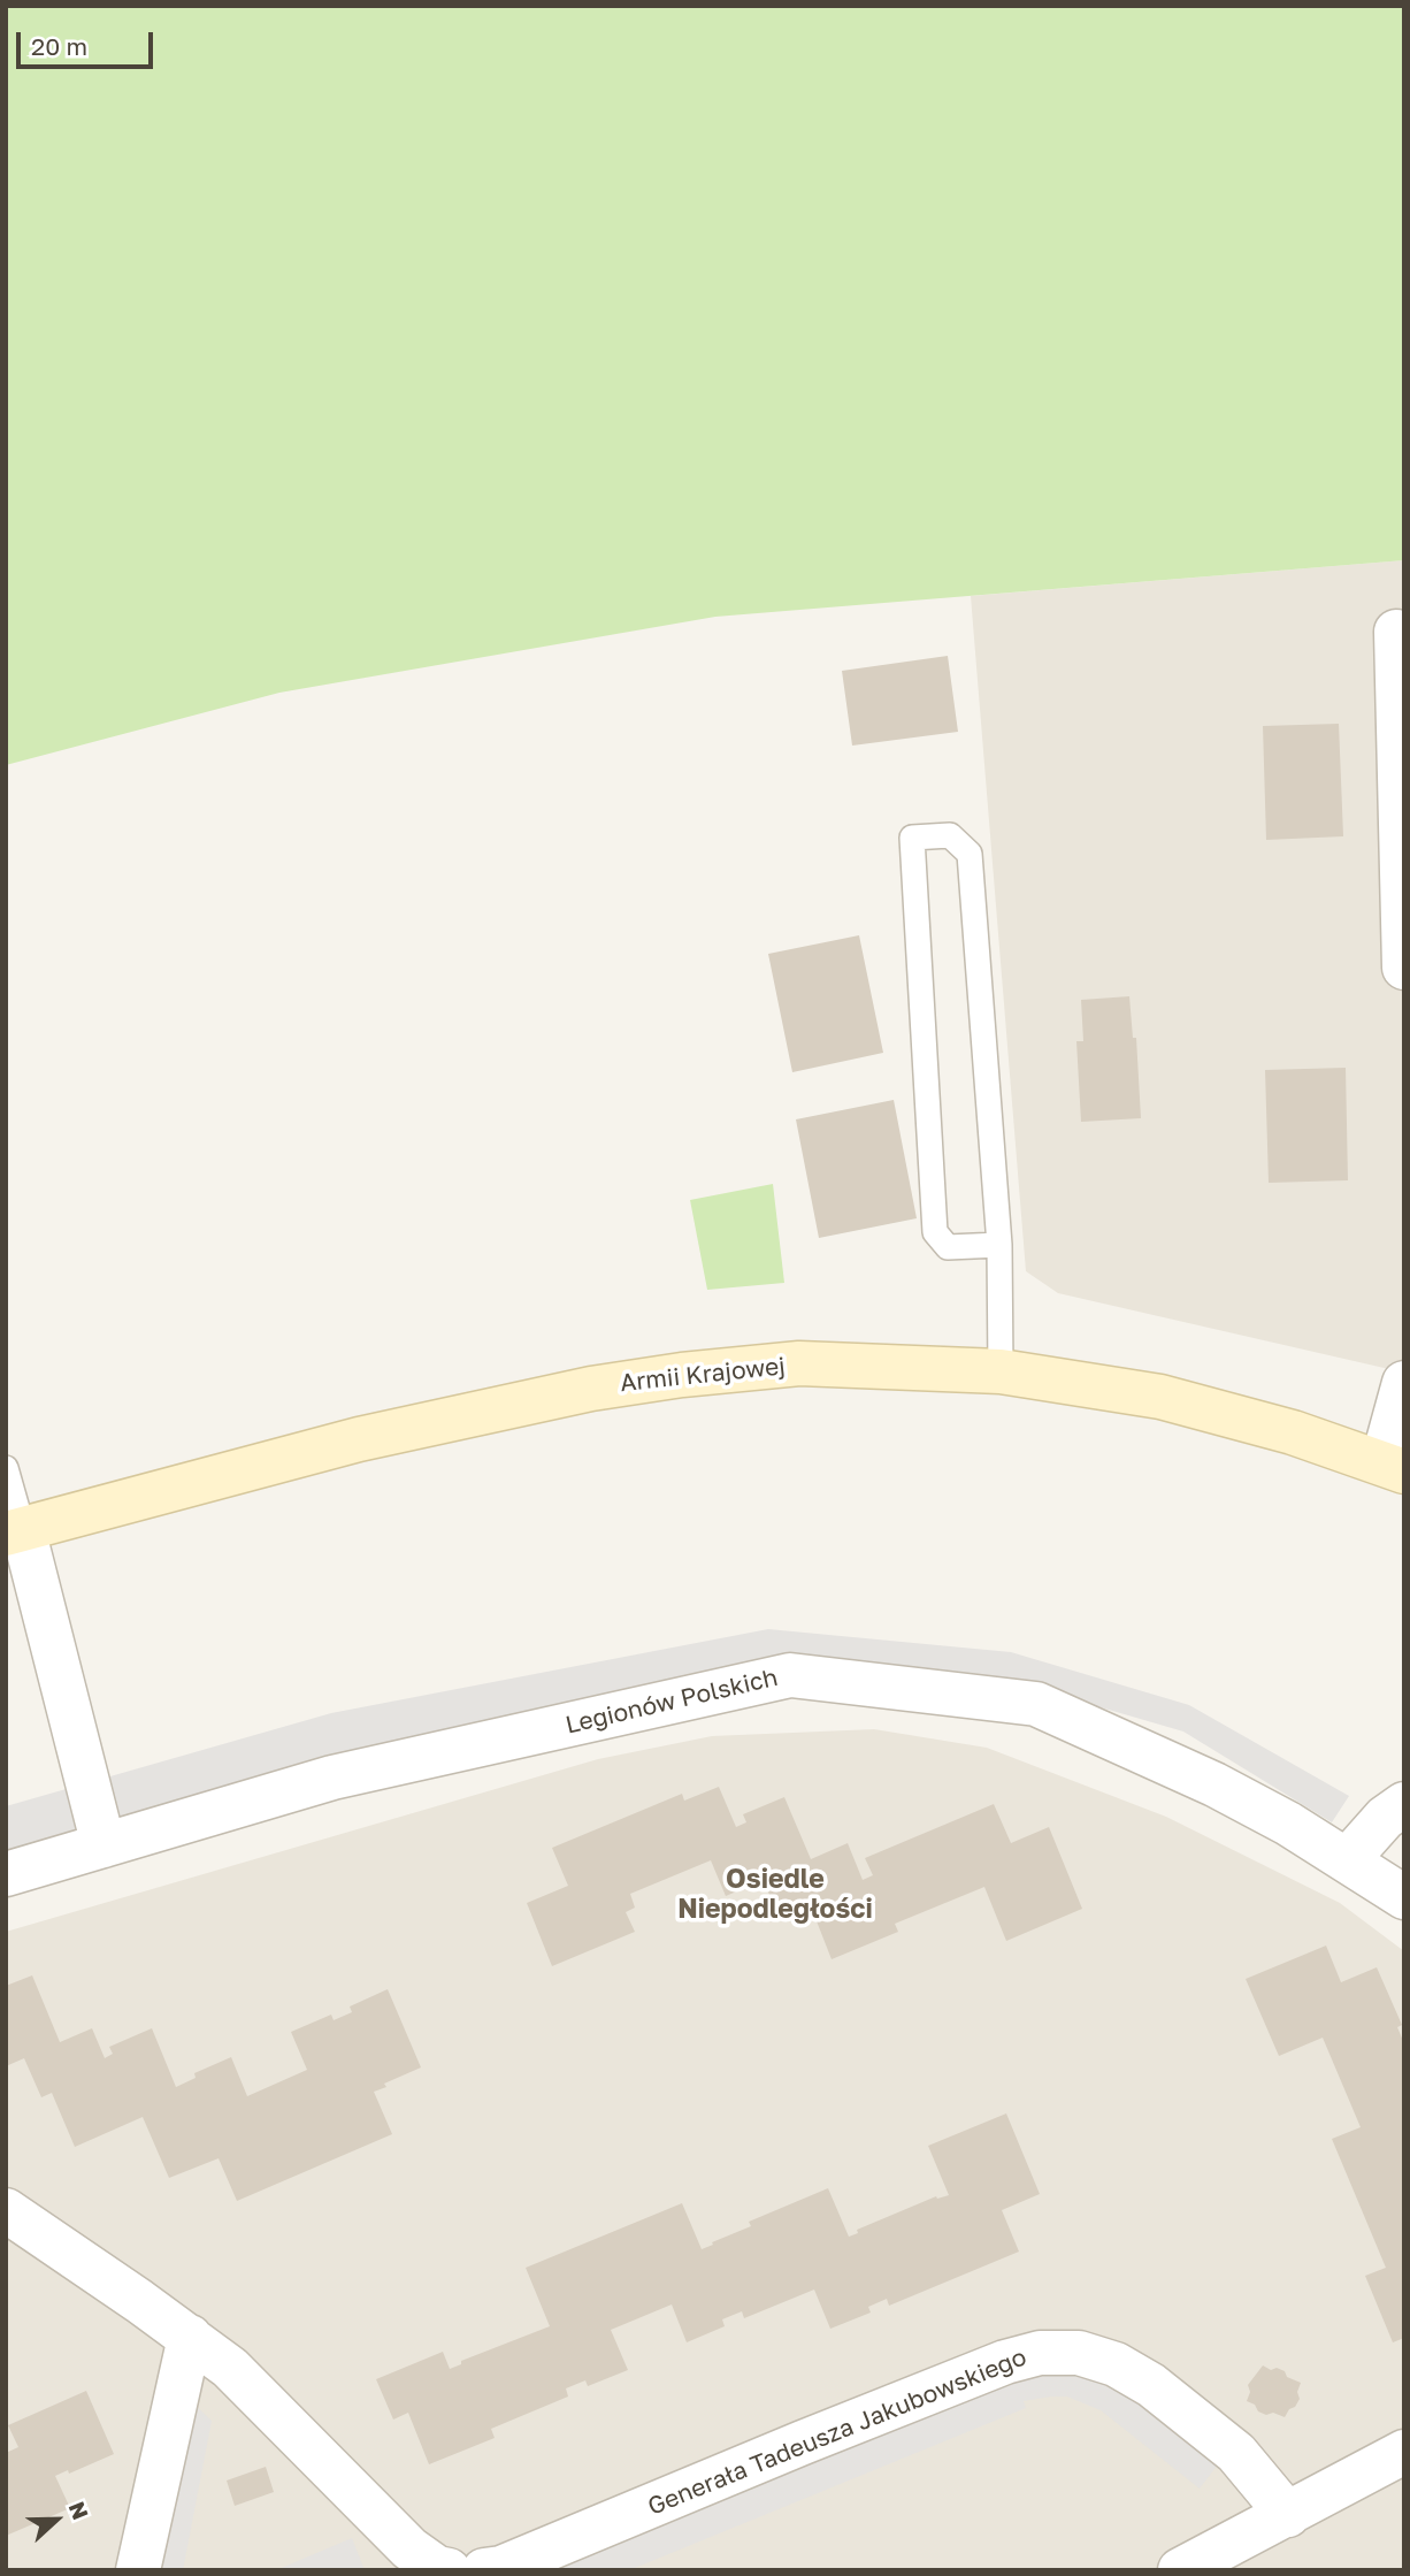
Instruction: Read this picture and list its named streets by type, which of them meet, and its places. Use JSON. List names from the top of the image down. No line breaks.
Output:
{"streets":{"main road":["Armii Krajowej"],"street":["Legionów Polskich","Generała Tadeusza Jakubowskiego"]},"districts":["Osiedle Niepodległości"],"scale_bar":"20 m","north":"right"}
